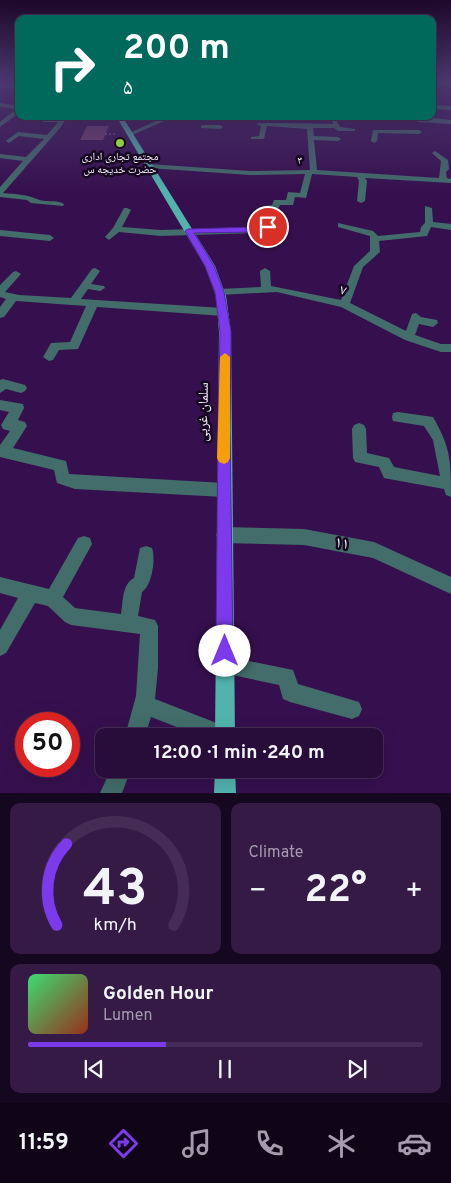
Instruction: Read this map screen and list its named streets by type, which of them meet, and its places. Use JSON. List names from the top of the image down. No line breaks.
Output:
{"streets":{"main road":["سلمان غربی"],"street":["۳","۷","۱۱"]},"crossings":[["۳","سلمان غربی"],["۷","سلمان غربی"],["سلمان غربی","۱۱"]],"places":["مجتمع تجاری اداری حضرت خدیجه س"],"page":{"turn":["200 m","۵"],"limit":"50","trip":"12:00 · 1 min · 240 m","tile":"Climate","heat":["−","22°","+"],"song":["Golden Hour","Lumen"],"tabs":"11:59","gauge":["43","km/h"]}}
